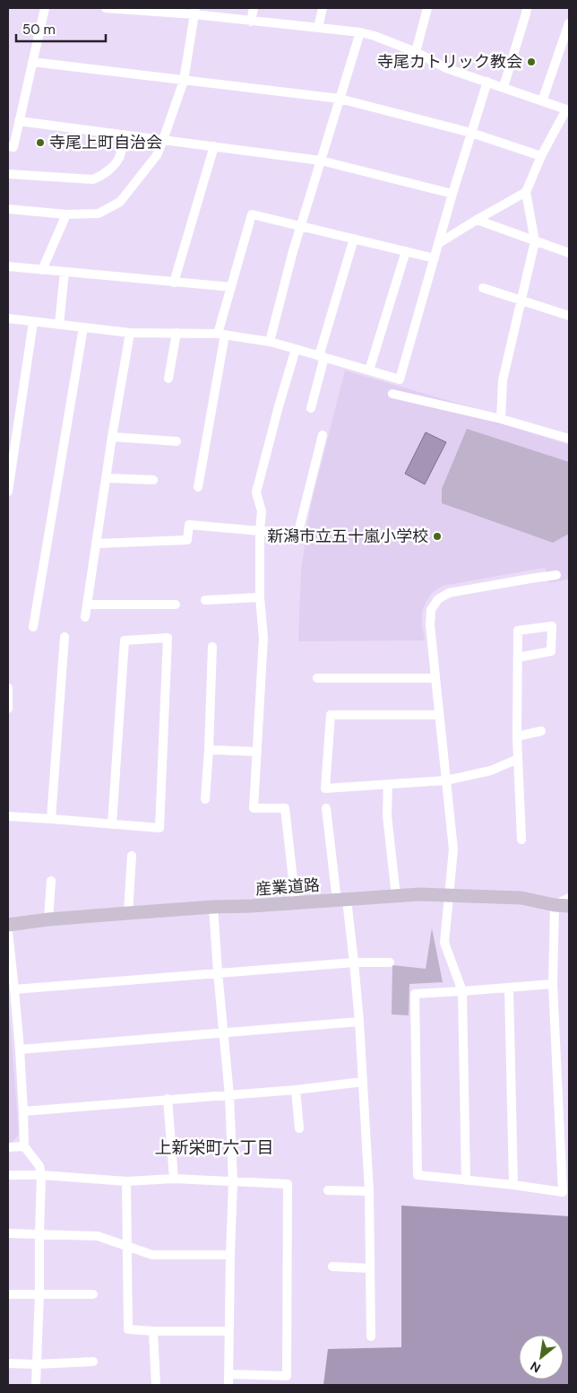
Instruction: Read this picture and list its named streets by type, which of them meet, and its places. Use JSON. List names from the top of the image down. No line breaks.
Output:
{"streets":{"street":["産業道路"]},"districts":["上新栄町六丁目"],"places":["寺尾カトリック教会","寺尾上町自治会","新潟市立五十嵐小学校"],"scale_bar":"50 m","north":"bottom left"}
